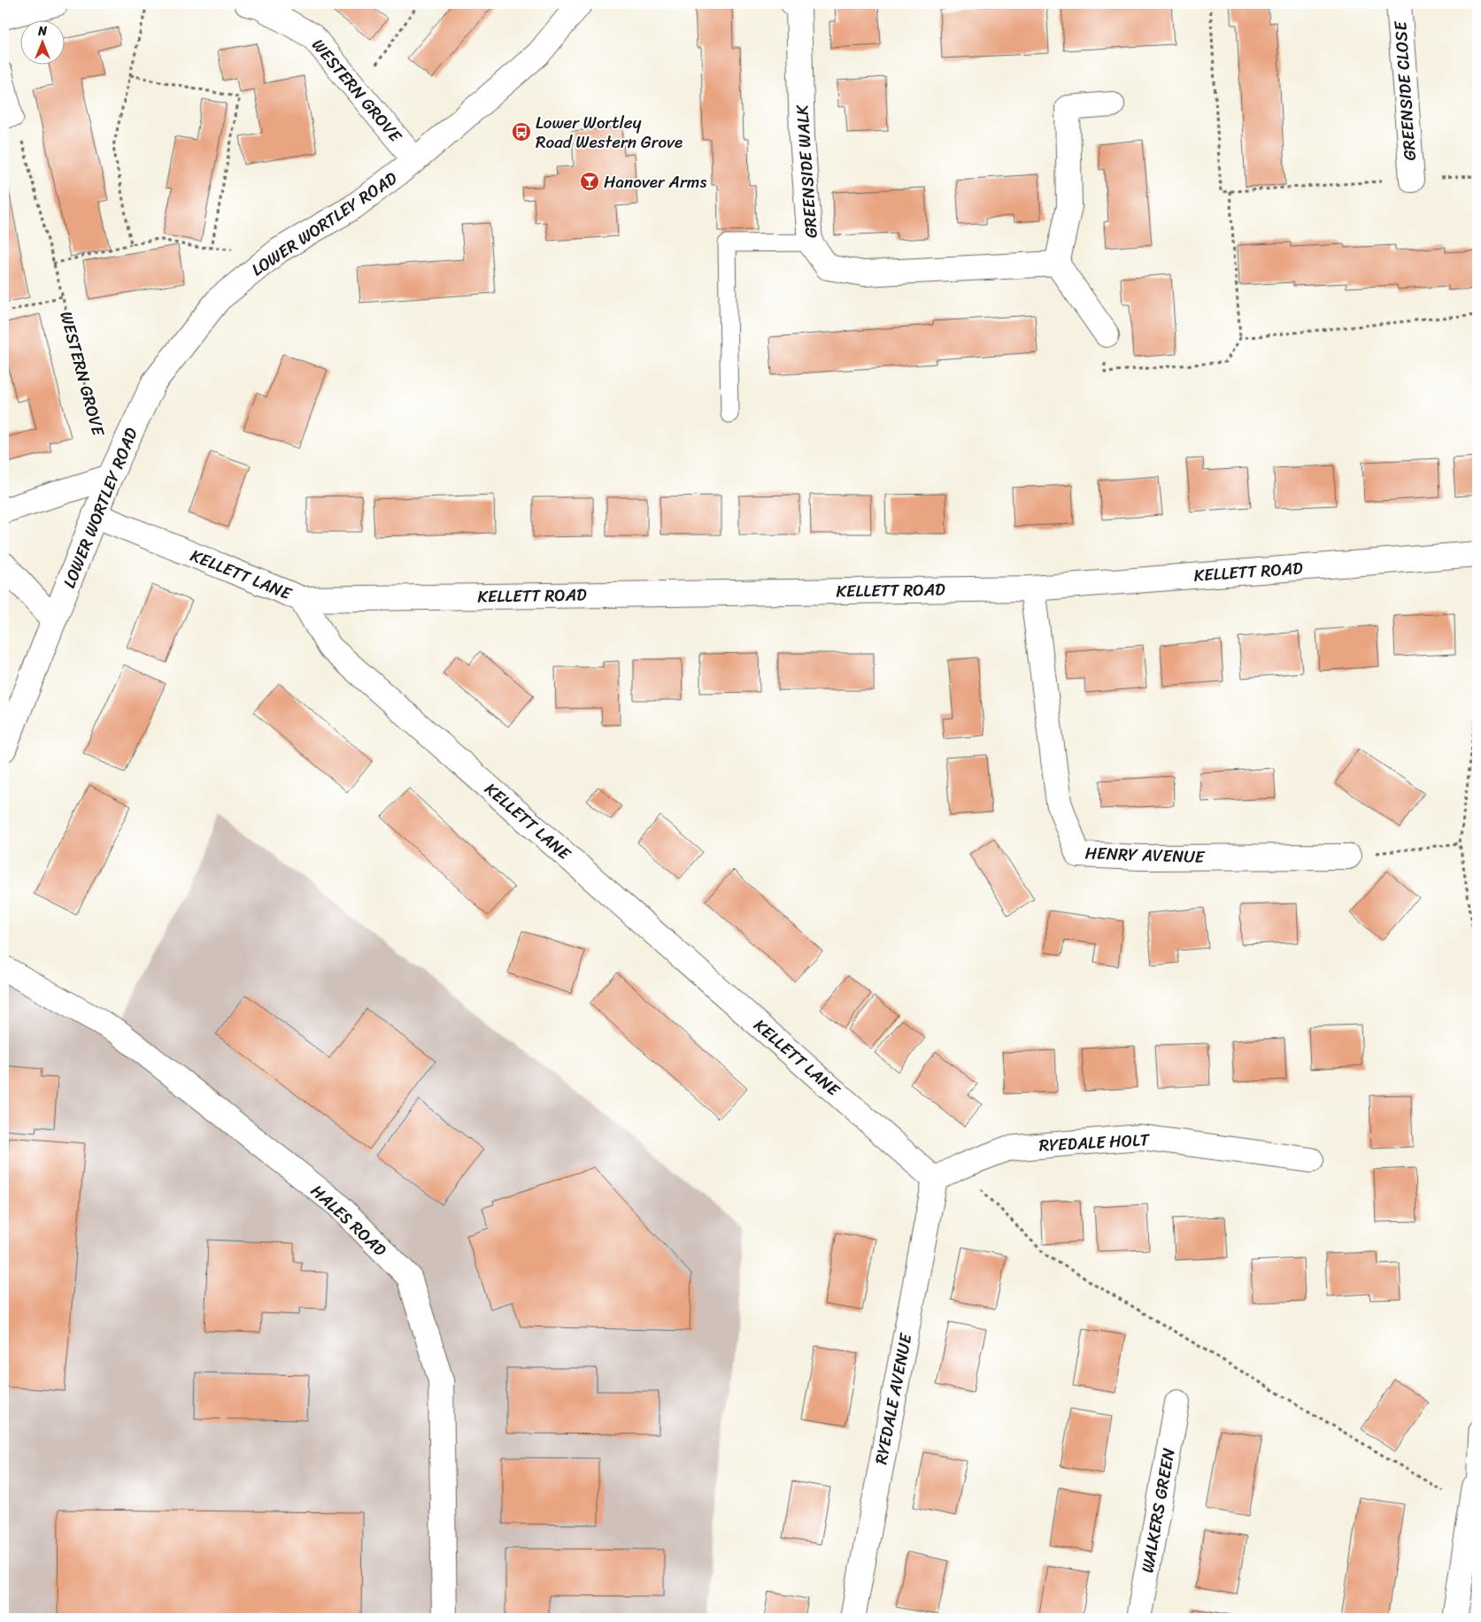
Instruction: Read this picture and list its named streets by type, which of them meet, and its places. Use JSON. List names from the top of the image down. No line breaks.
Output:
{"streets":{"street":["WESTERN GROVE","GREENSIDE CLOSE","GREENSIDE WALK","LOWER WORTLEY ROAD","KELLETT ROAD","KELLETT LANE","HENRY AVENUE","RYEDALE HOLT","HALES ROAD","RYEDALE AVENUE","WALKERS GREEN"]},"crossings":[["WESTERN GROVE","LOWER WORTLEY ROAD"],["LOWER WORTLEY ROAD","KELLETT LANE"],["KELLETT ROAD","KELLETT LANE"],["KELLETT ROAD","HENRY AVENUE"],["KELLETT LANE","RYEDALE HOLT"],["KELLETT LANE","RYEDALE AVENUE"],["RYEDALE HOLT","RYEDALE AVENUE"]],"places":{"bus stop":["Lower Wortley Road Western Grove"],"bar":["Hanover Arms"]},"north":"top"}
